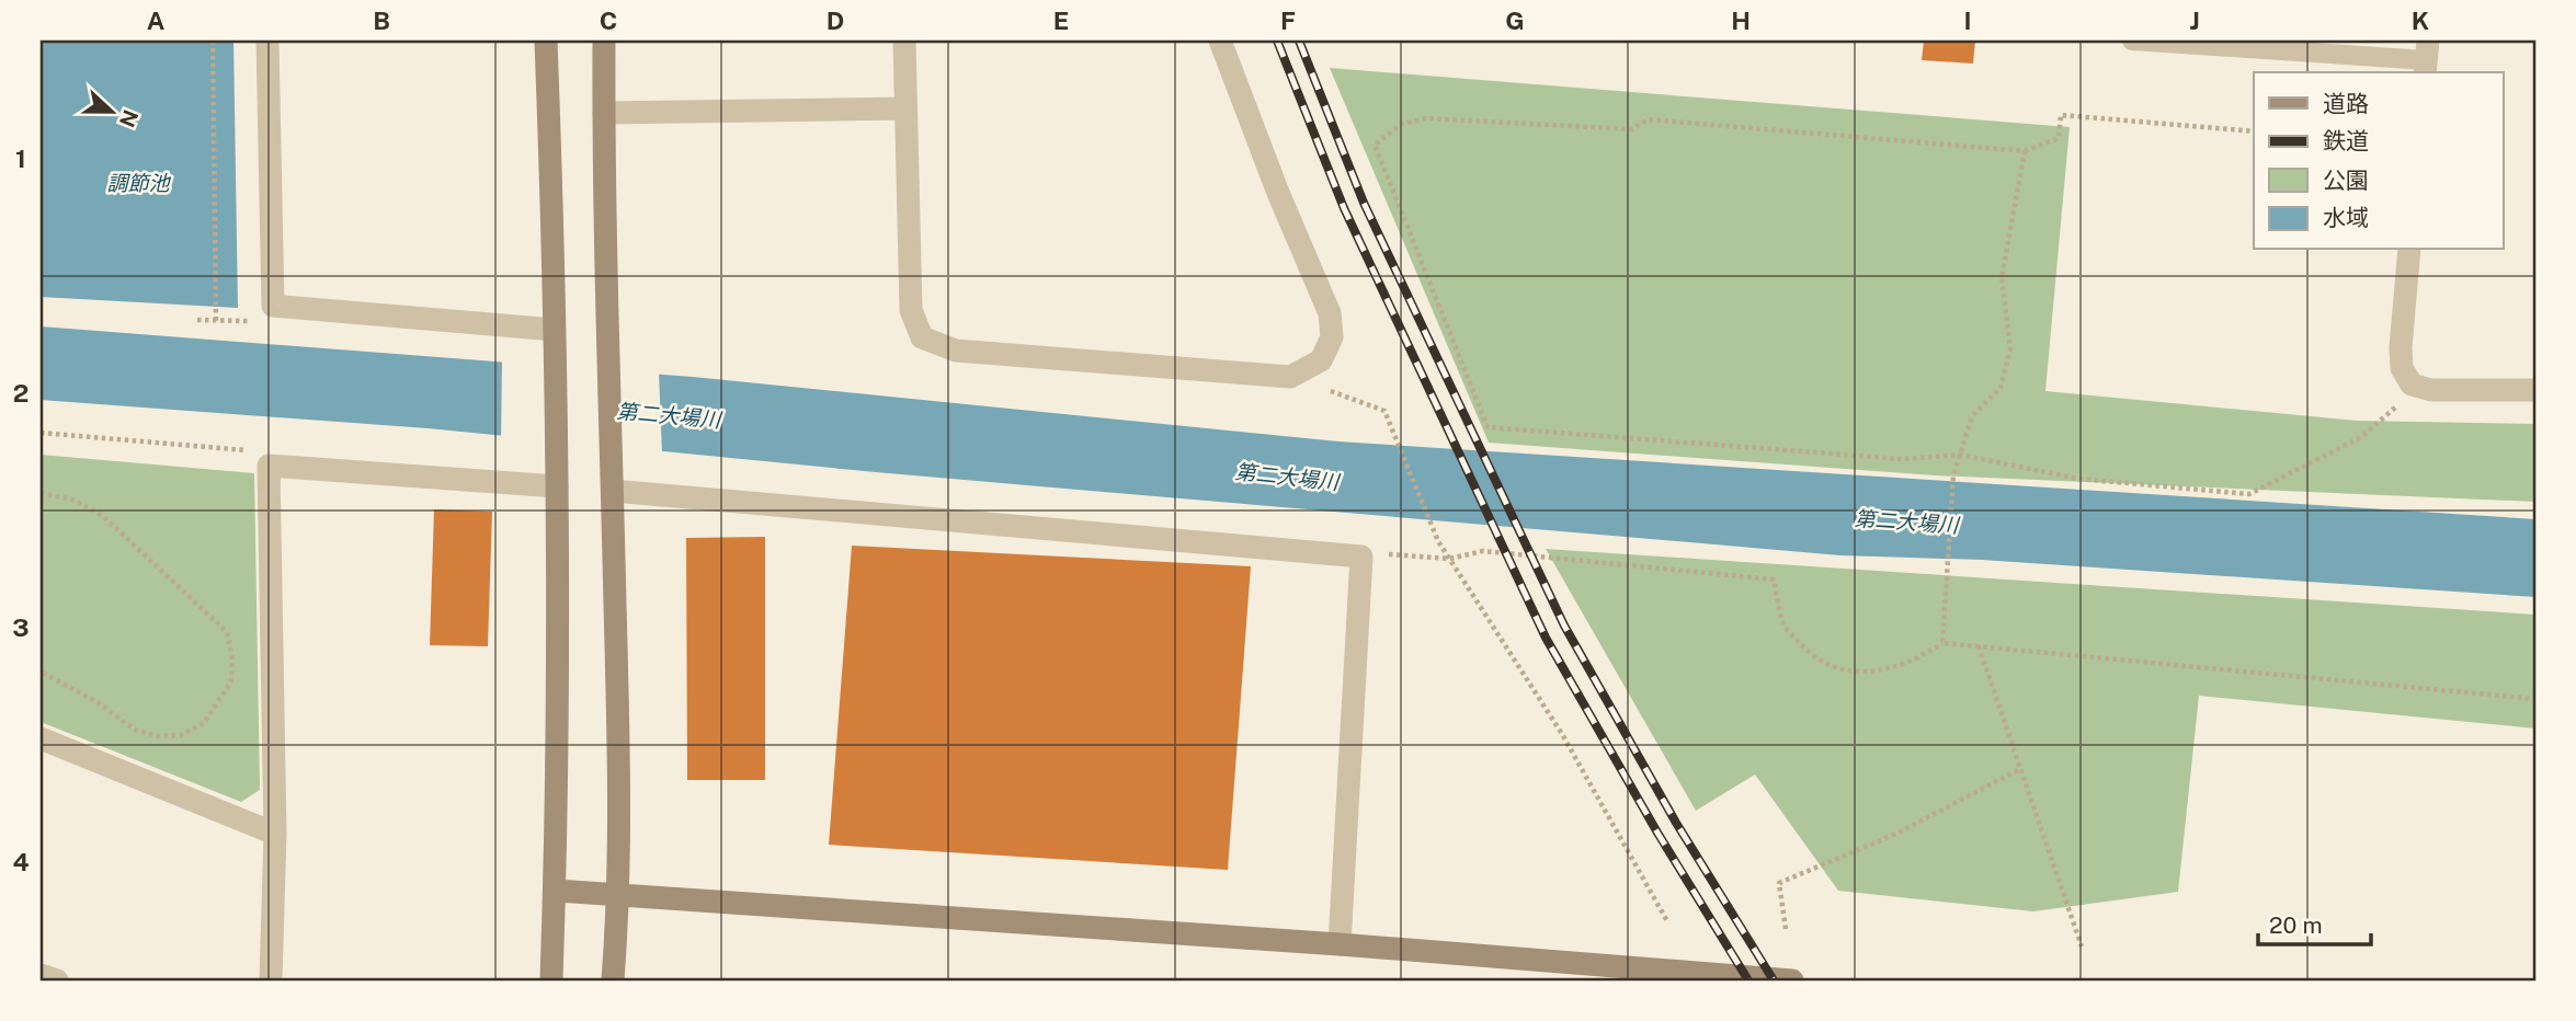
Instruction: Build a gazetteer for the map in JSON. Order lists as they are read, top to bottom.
{
  "water": ["調節池", "第二大場川"],
  "legend": [
    "道路",
    "鉄道",
    "公園",
    "水域"
  ],
  "scale_bar": "20 m",
  "north": "right",
  "grid": {
    "columns": [
      "A",
      "B",
      "C",
      "D",
      "E",
      "F",
      "G",
      "H",
      "I",
      "J",
      "K"
    ],
    "rows": [
      "1",
      "2",
      "3",
      "4"
    ]
  }
}
